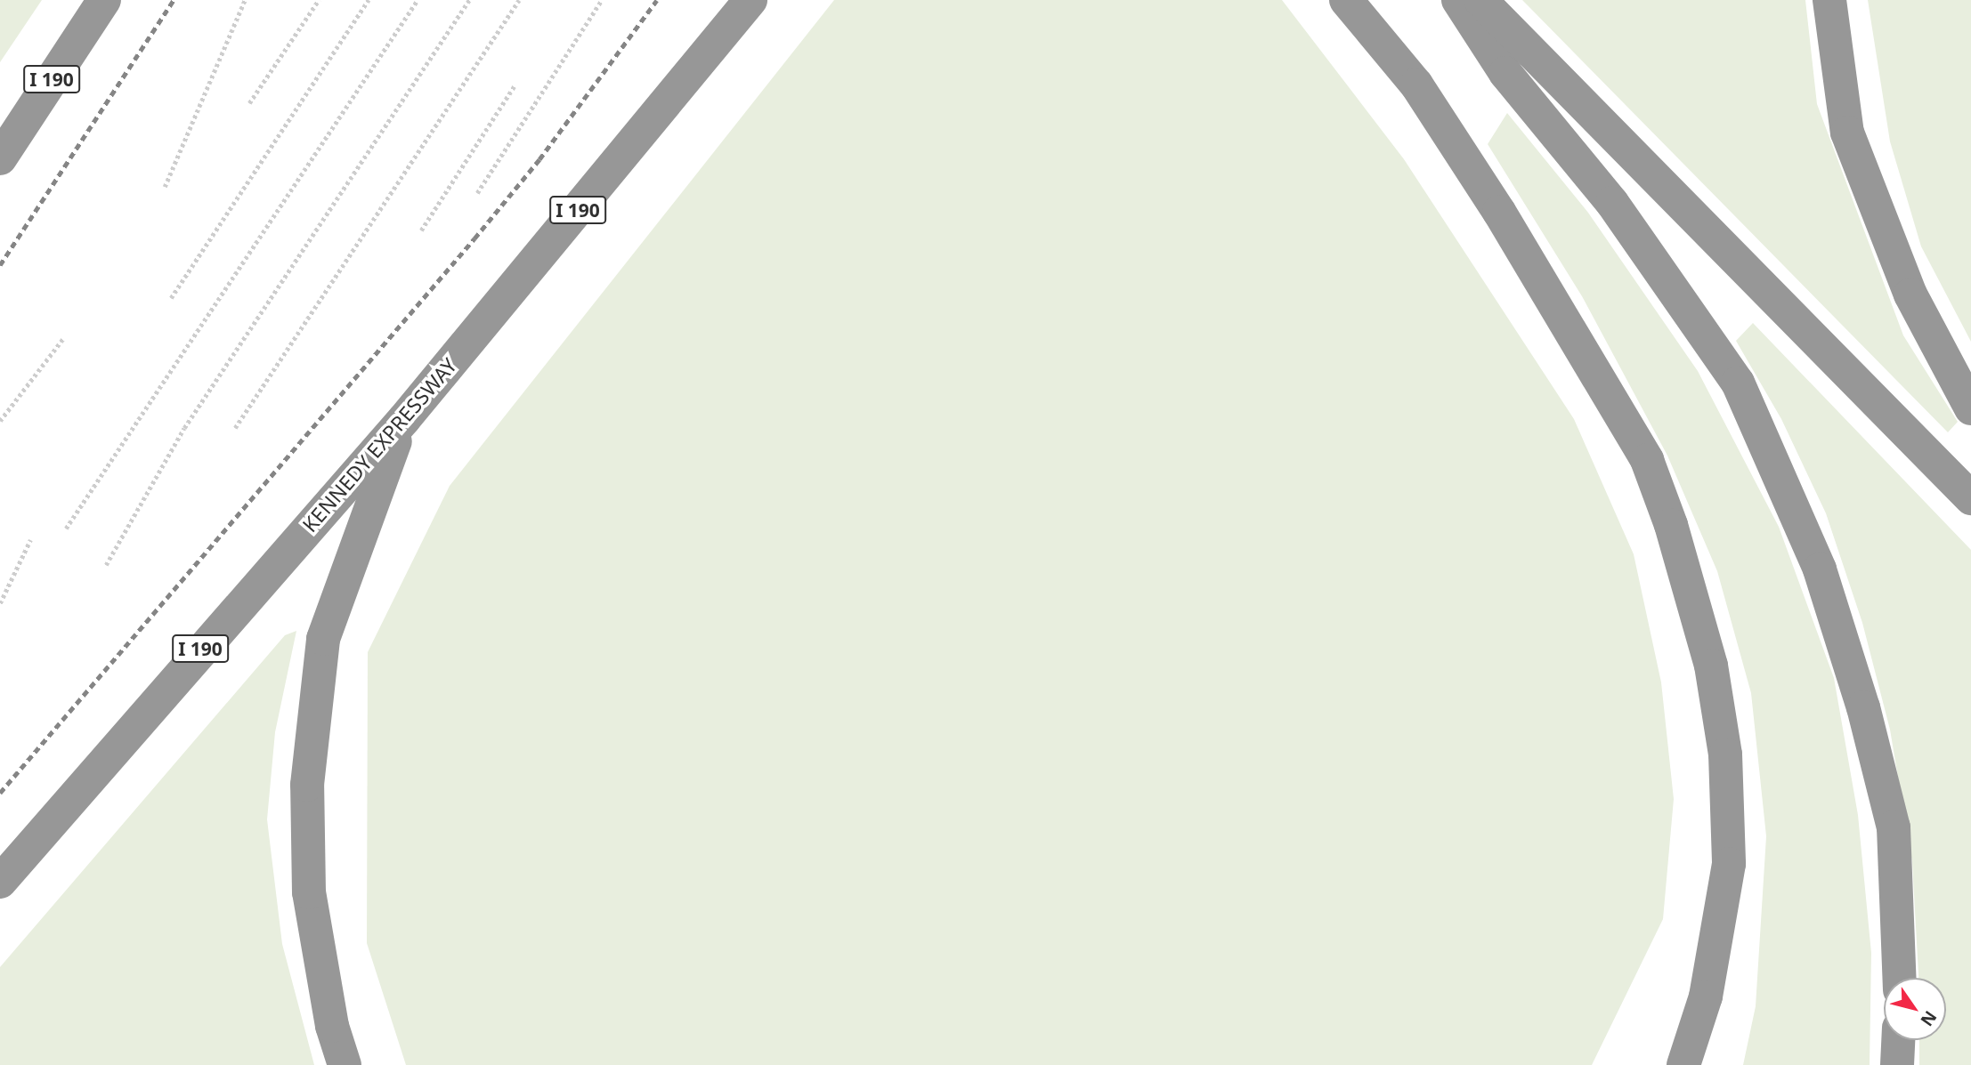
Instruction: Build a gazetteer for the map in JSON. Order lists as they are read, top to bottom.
{
  "streets": {
    "highway": ["I 190", "KENNEDY EXPRESSWAY"]
  },
  "north": "bottom right"
}
